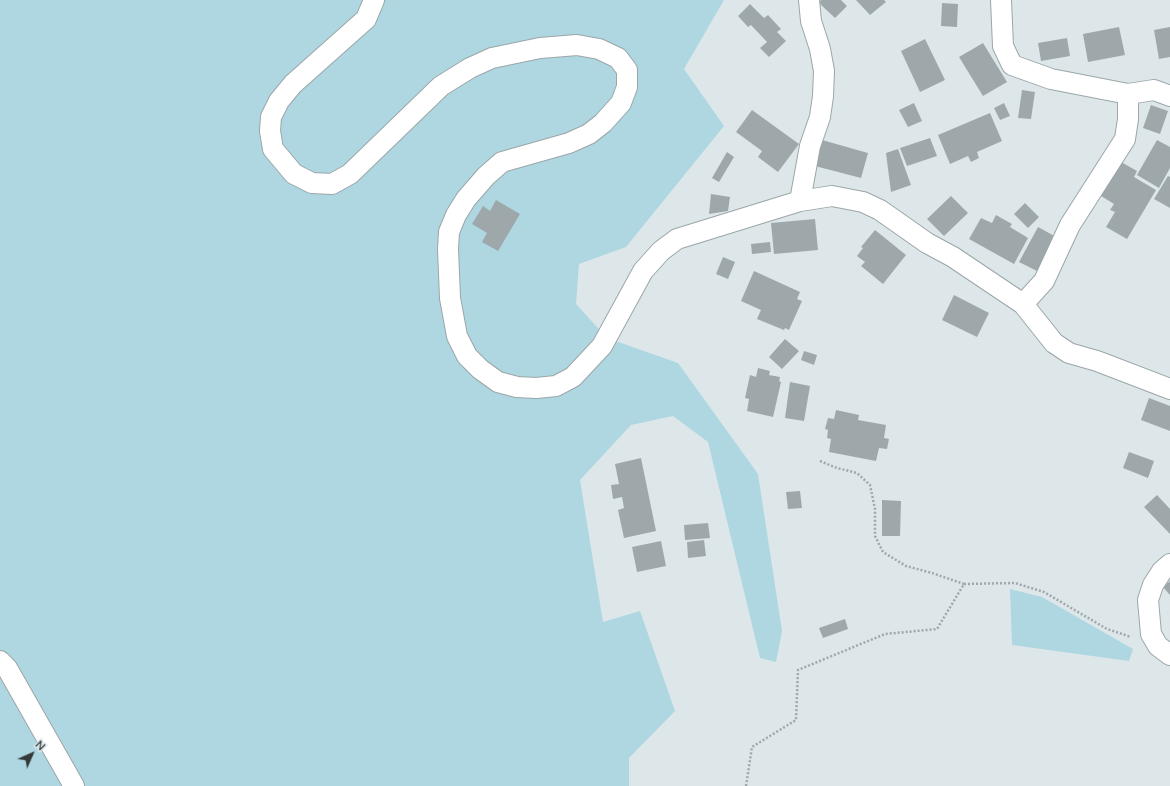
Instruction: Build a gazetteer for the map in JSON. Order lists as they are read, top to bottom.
{
  "north": "top right"
}
